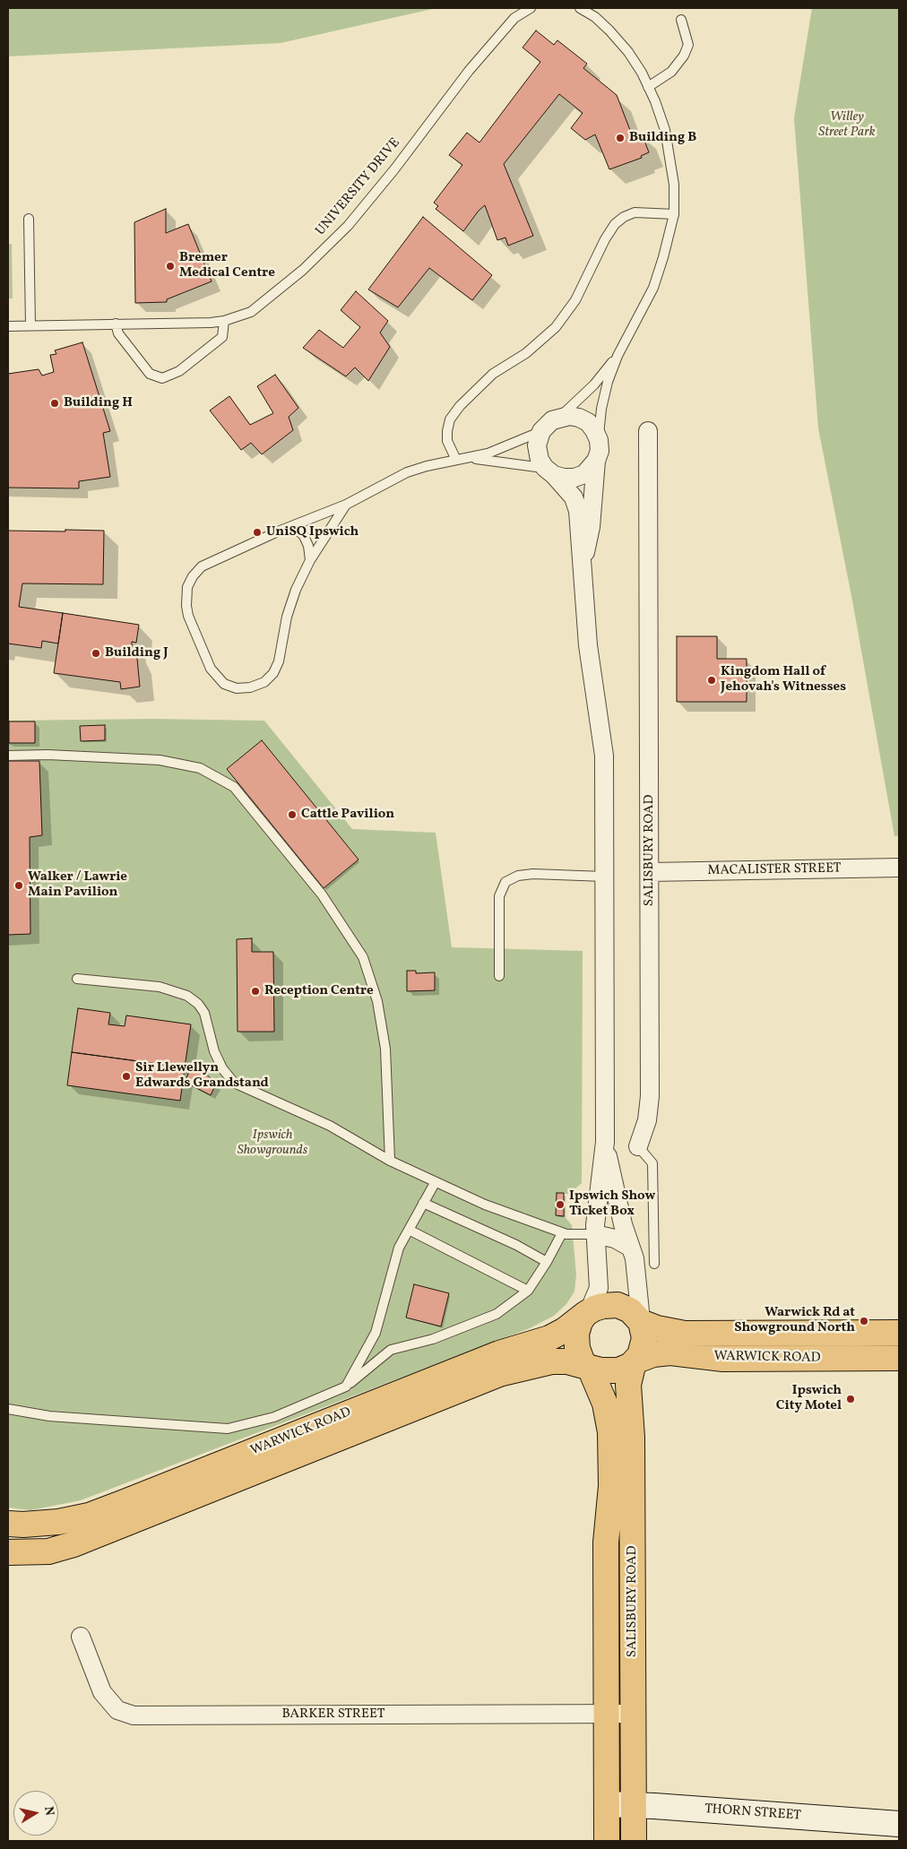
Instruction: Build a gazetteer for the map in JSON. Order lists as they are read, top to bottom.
{
  "streets": {
    "main road": ["SALISBURY ROAD", "WARWICK ROAD", "THORN STREET"],
    "street": ["MACALISTER STREET", "BARKER STREET"],
    "lane": ["UNIVERSITY DRIVE"]
  },
  "crossings": [
    ["SALISBURY ROAD", "MACALISTER STREET"],
    ["SALISBURY ROAD", "WARWICK ROAD"],
    ["SALISBURY ROAD", "BARKER STREET"],
    ["SALISBURY ROAD", "THORN STREET"]
  ],
  "parks": ["Willey Street Park", "Ipswich Showgrounds"],
  "places": [
    "Building B",
    "Bremer Medical Centre",
    "Building H",
    "UniSQ Ipswich",
    "Building J",
    "Kingdom Hall of Jehovah's Witnesses",
    "Cattle Pavilion",
    "Walker / Lawrie Main Pavilion",
    "Reception Centre",
    "Sir Llewellyn Edwards Grandstand",
    "Ipswich Show Ticket Box",
    "Warwick Rd at Showground North",
    "Ipswich City Motel"
  ],
  "north": "right"
}
